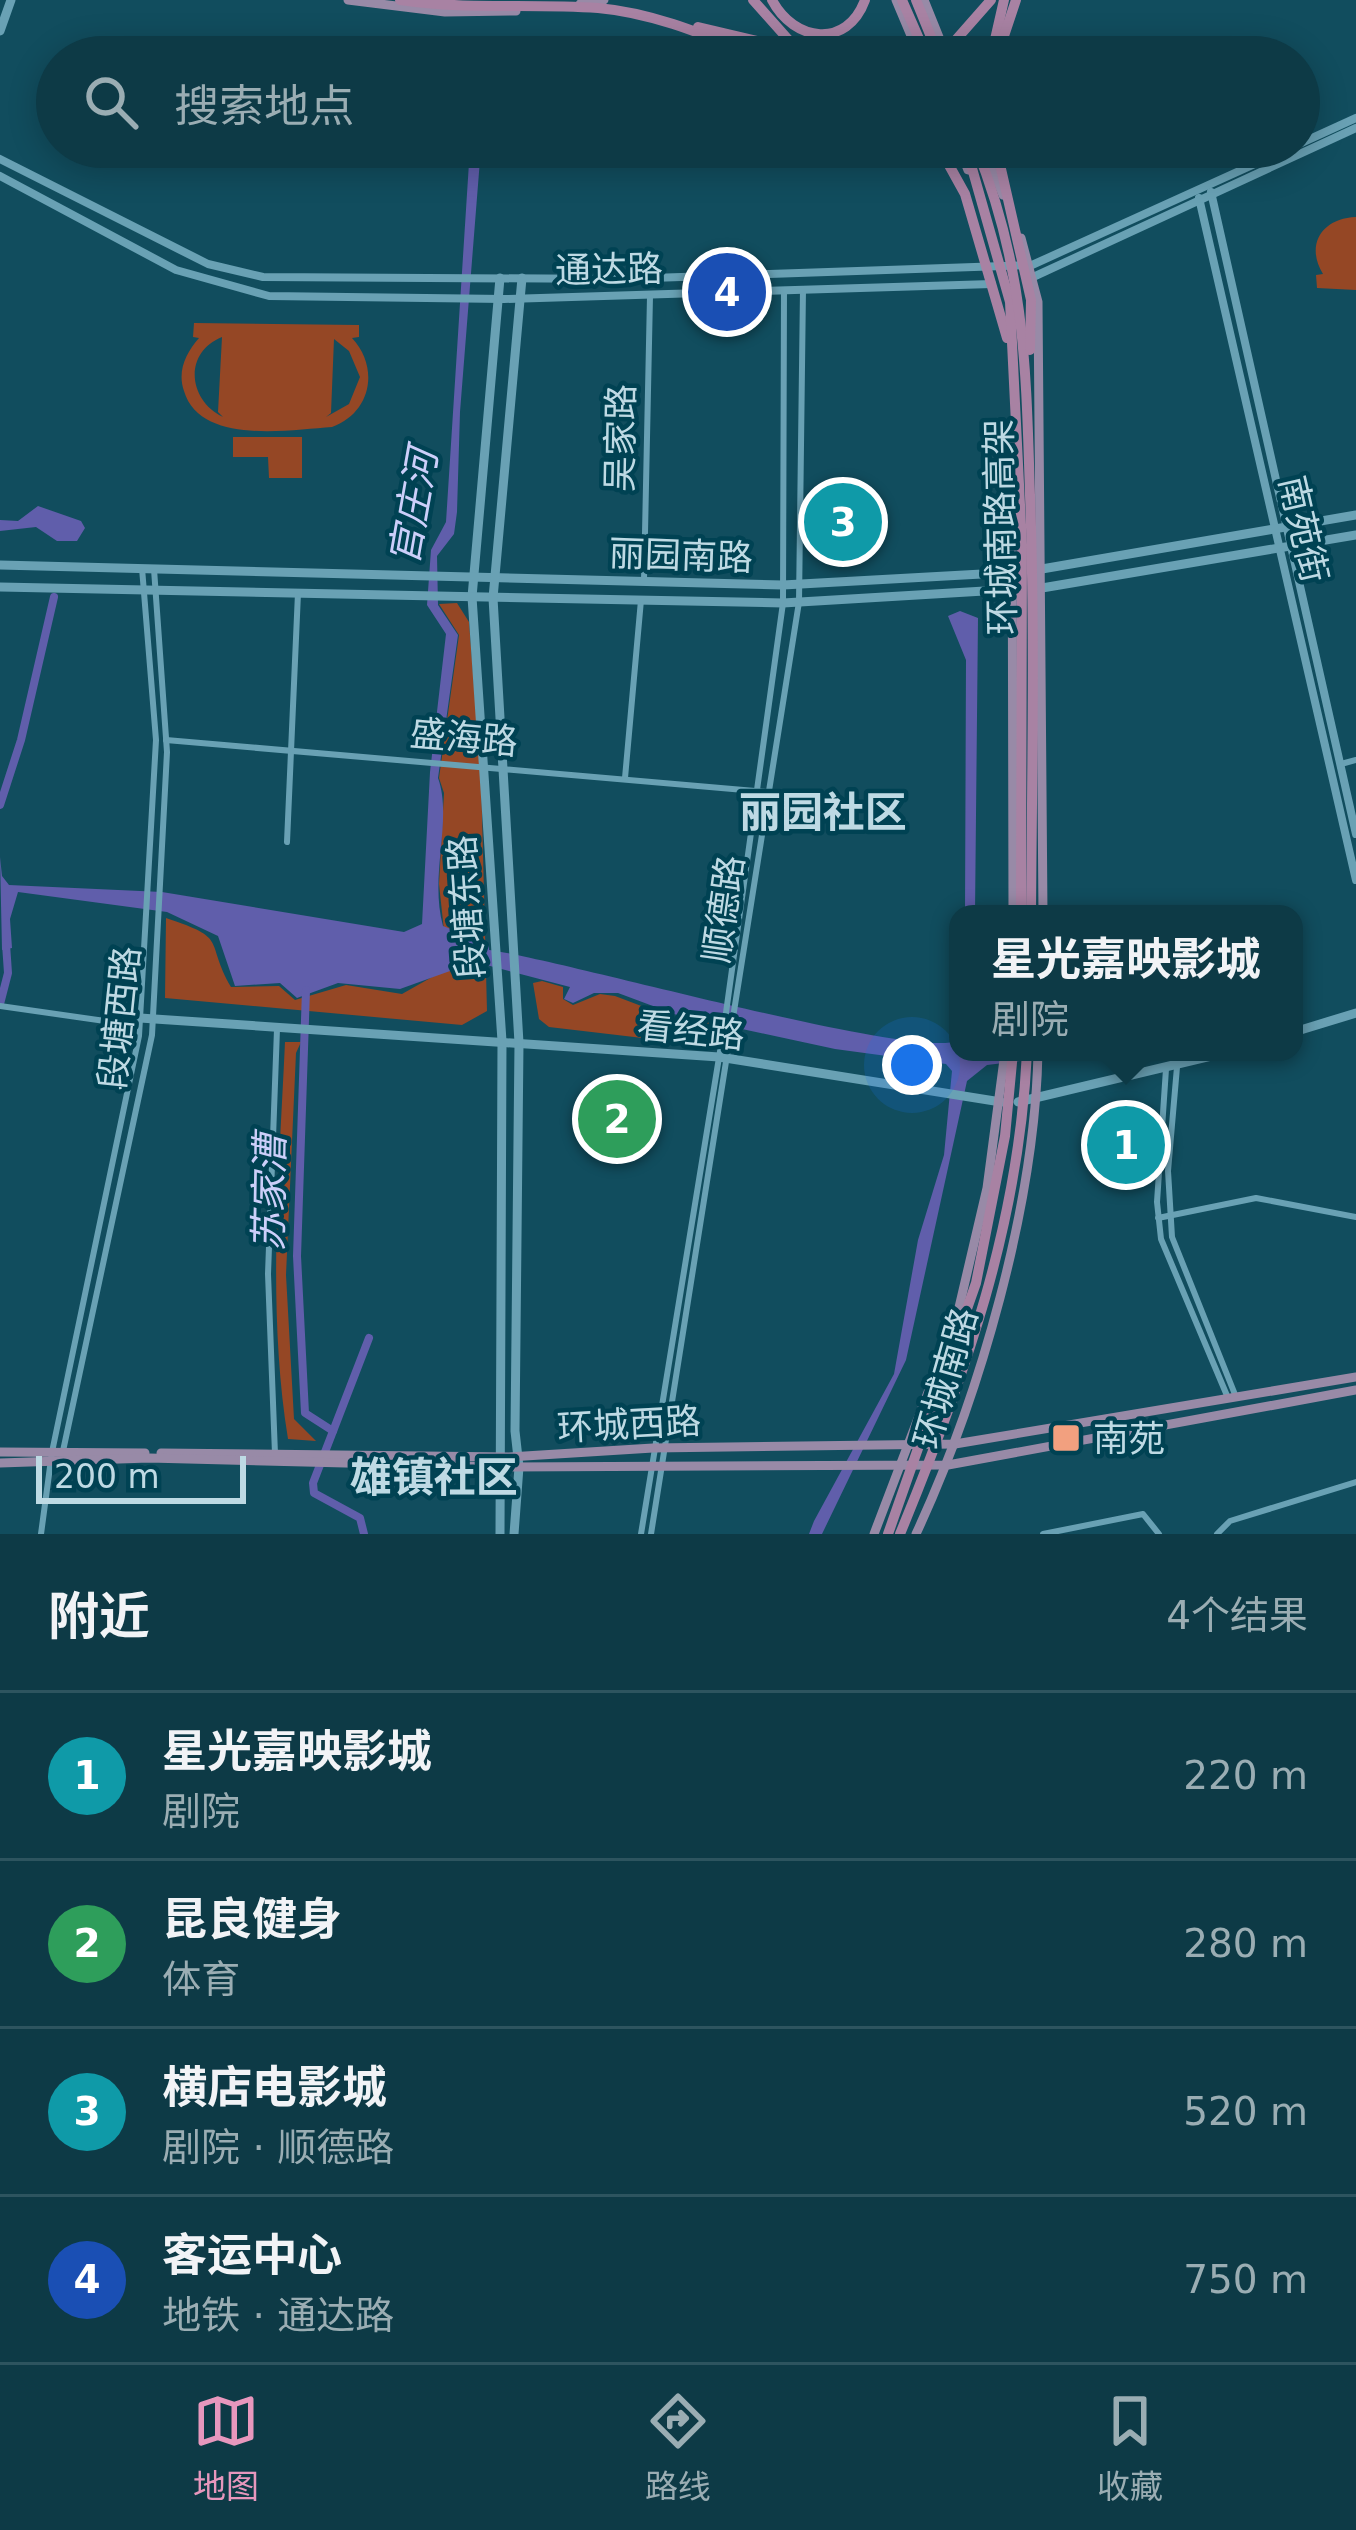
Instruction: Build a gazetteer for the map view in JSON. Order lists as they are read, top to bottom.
{
  "streets": {
    "highway": ["环城南路高架"],
    "main road": [
      "丽园南路",
      "段塘东路",
      "看经路",
      "环城南路",
      "环城西路"
    ],
    "street": [
      "通达路",
      "吴家路",
      "南苑街",
      "盛海路",
      "顺德路",
      "段塘西路"
    ]
  },
  "crossings": [
    ["通达路", "吴家路"],
    ["通达路", "南苑街"],
    ["通达路", "段塘东路"],
    ["通达路", "顺德路"],
    ["吴家路", "丽园南路"],
    ["南苑街", "丽园南路"],
    ["丽园南路", "段塘东路"],
    ["丽园南路", "顺德路"],
    ["丽园南路", "段塘西路"],
    ["盛海路", "段塘东路"],
    ["盛海路", "顺德路"],
    ["盛海路", "段塘西路"],
    ["段塘东路", "看经路"],
    ["段塘东路", "环城西路"],
    ["顺德路", "看经路"],
    ["顺德路", "环城西路"],
    ["段塘西路", "看经路"],
    ["看经路", "环城南路"],
    ["环城南路", "环城西路"]
  ],
  "districts": ["丽园社区", "雄镇社区"],
  "water": ["官庄河", "苏家漕"],
  "places": {
    "transit": ["南苑"]
  },
  "scale_bar": "200 m",
  "page": {
    "search": "搜索地点",
    "pins": [
      "4",
      "3",
      "2",
      "1"
    ],
    "popup": ["星光嘉映影城", "剧院"],
    "scale": "200 m",
    "heading": ["附近", "4个结果"],
    "list": [
      {
        "mark": "1",
        "name": "星光嘉映影城",
        "note": "剧院",
        "value": "220 m"
      },
      {
        "mark": "2",
        "name": "昆良健身",
        "note": "体育",
        "value": "280 m"
      },
      {
        "mark": "3",
        "name": "横店电影城",
        "note": "剧院 · 顺德路",
        "value": "520 m"
      },
      {
        "mark": "4",
        "name": "客运中心",
        "note": "地铁 · 通达路",
        "value": "750 m"
      }
    ],
    "nav": ["地图", "路线", "收藏"]
  }
}
